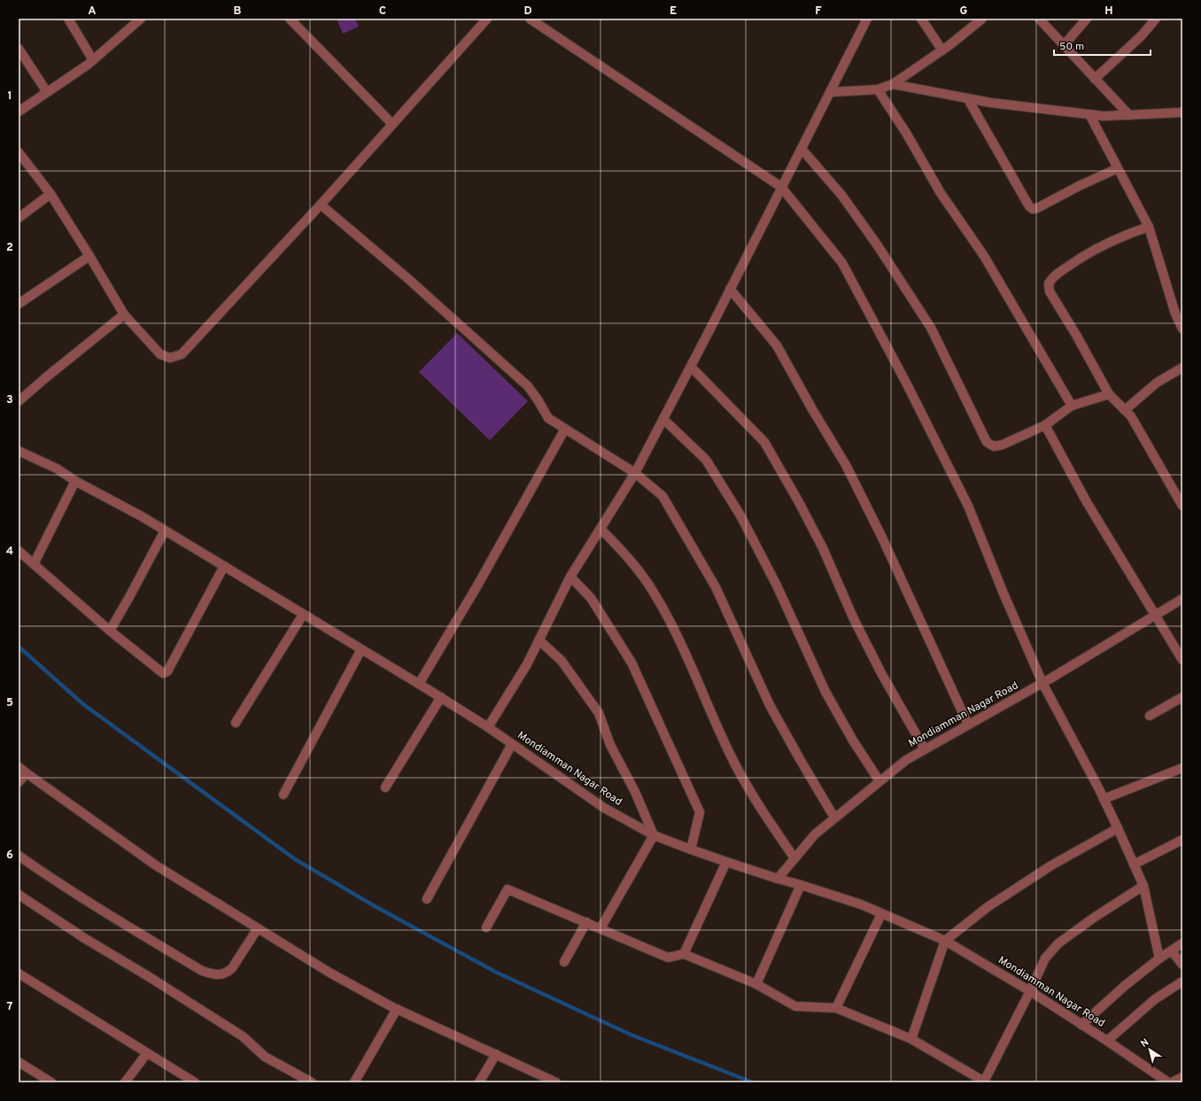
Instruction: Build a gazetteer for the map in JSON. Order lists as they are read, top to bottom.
{
  "streets": {
    "street": ["Mondiamman Nagar Road"]
  },
  "scale_bar": "50 m",
  "north": "top left",
  "grid": {
    "columns": [
      "A",
      "B",
      "C",
      "D",
      "E",
      "F",
      "G",
      "H"
    ],
    "rows": [
      "1",
      "2",
      "3",
      "4",
      "5",
      "6",
      "7"
    ]
  }
}
